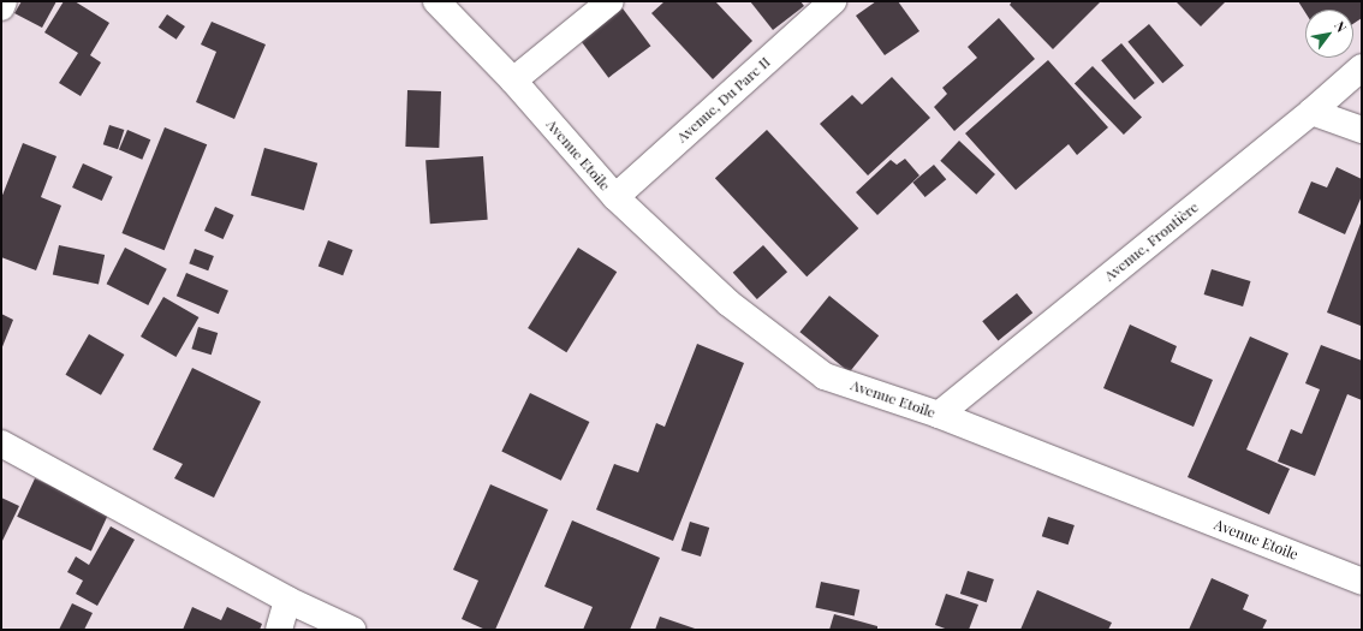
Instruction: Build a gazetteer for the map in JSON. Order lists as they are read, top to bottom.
{
  "streets": {
    "street": ["Avenue, Du Parc II", "Avenue Etoile", "Avenue, Frontière"]
  },
  "crossings": [
    ["Avenue, Du Parc II", "Avenue Etoile"],
    ["Avenue Etoile", "Avenue, Frontière"]
  ],
  "north": "top right"
}
